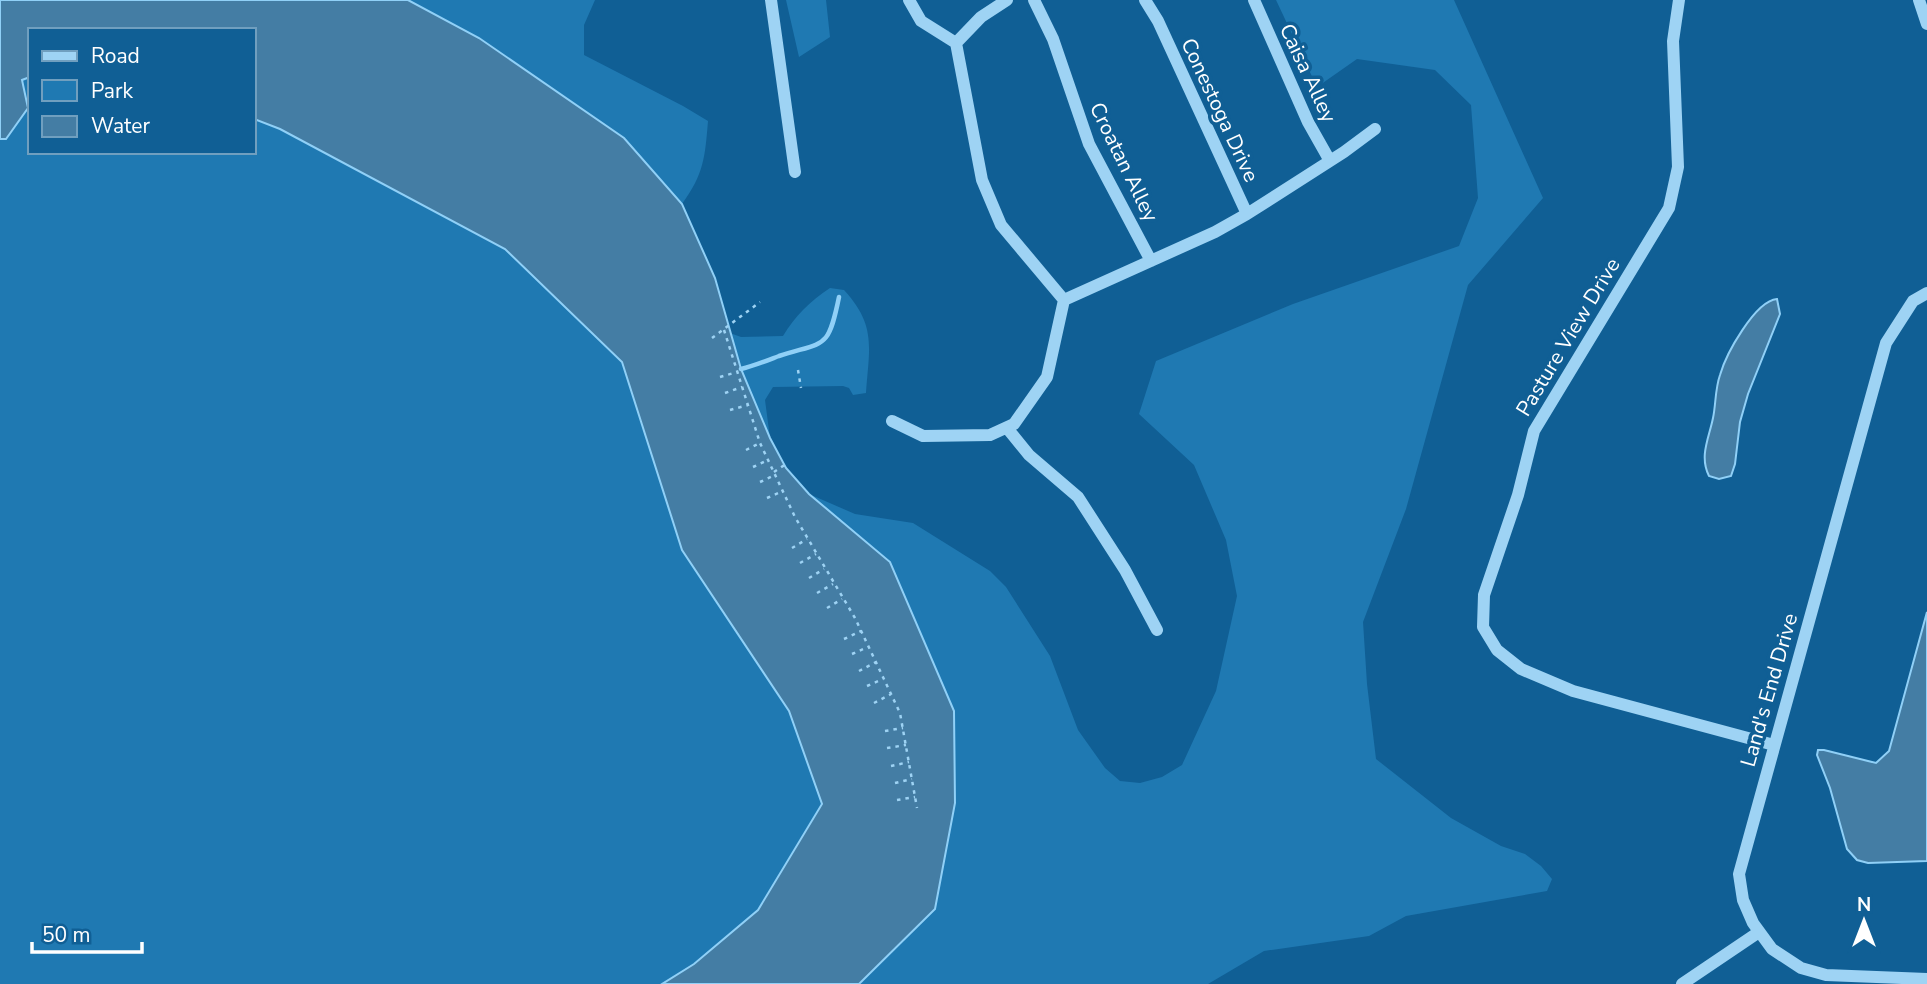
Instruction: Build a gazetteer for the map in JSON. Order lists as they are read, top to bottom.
{
  "streets": {
    "street": [
      "Caisa Alley",
      "Conestoga Drive",
      "Croatan Alley",
      "Pasture View Drive",
      "Land's End Drive"
    ]
  },
  "crossings": [
    ["Caisa Alley", "Conestoga Drive"],
    ["Conestoga Drive", "Croatan Alley"],
    ["Pasture View Drive", "Land's End Drive"]
  ],
  "legend": ["Road", "Park", "Water"],
  "scale_bar": "50 m",
  "north": "top"
}
